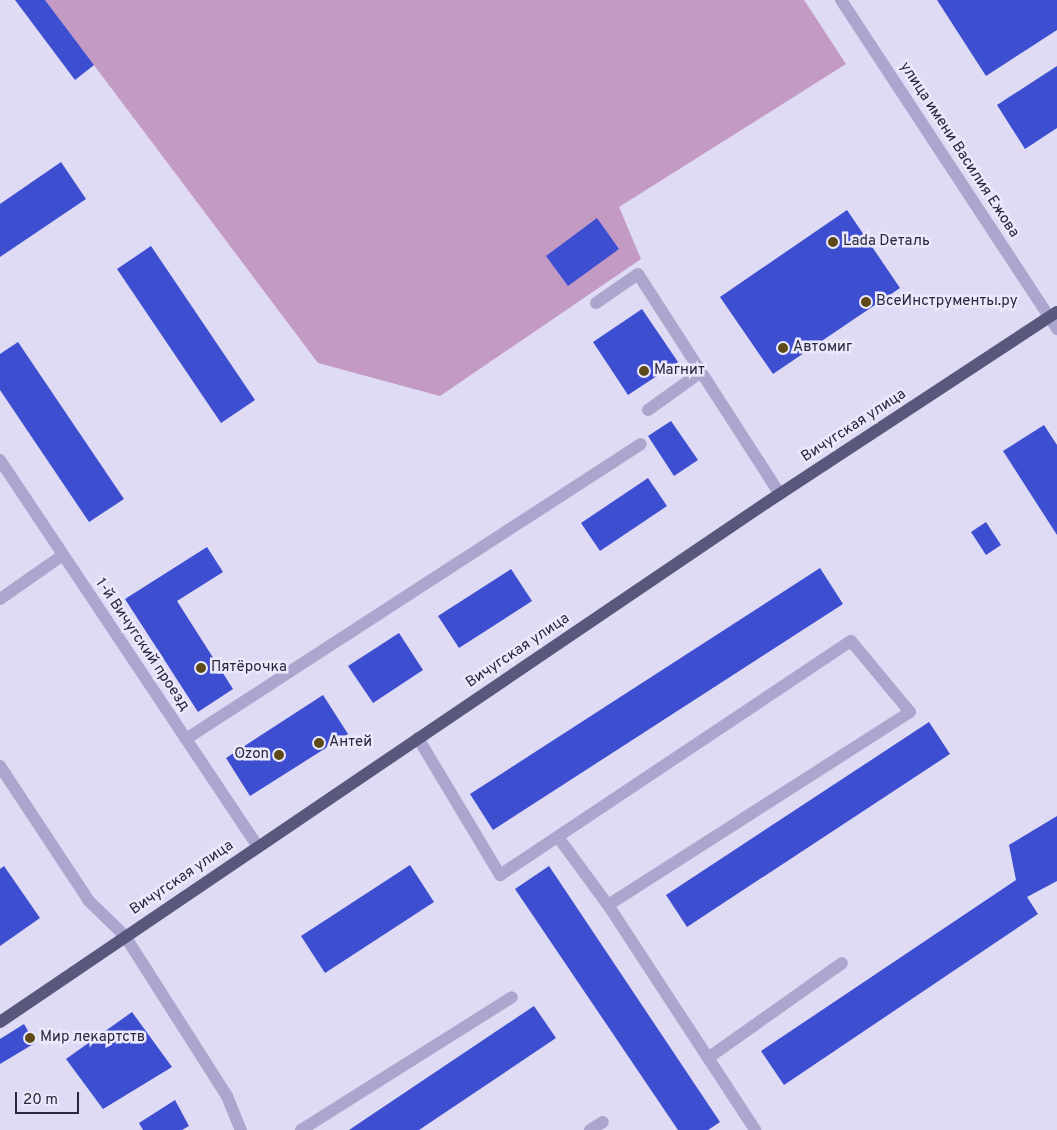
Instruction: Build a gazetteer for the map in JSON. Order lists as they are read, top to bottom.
{
  "streets": {
    "main road": ["Вичугская улица"],
    "street": ["улица имени Василия Ежова", "1-й Вичугский проезд"]
  },
  "crossings": [
    ["улица имени Василия Ежова", "Вичугская улица"],
    ["Вичугская улица", "1-й Вичугский проезд"]
  ],
  "places": [
    "Lada Dеталь",
    "ВсеИнструменты.ру",
    "Автомиг",
    "Магнит",
    "Пятёрочка",
    "Антей",
    "Ozon",
    "Мир лекартств"
  ],
  "scale_bar": "20 m"
}
